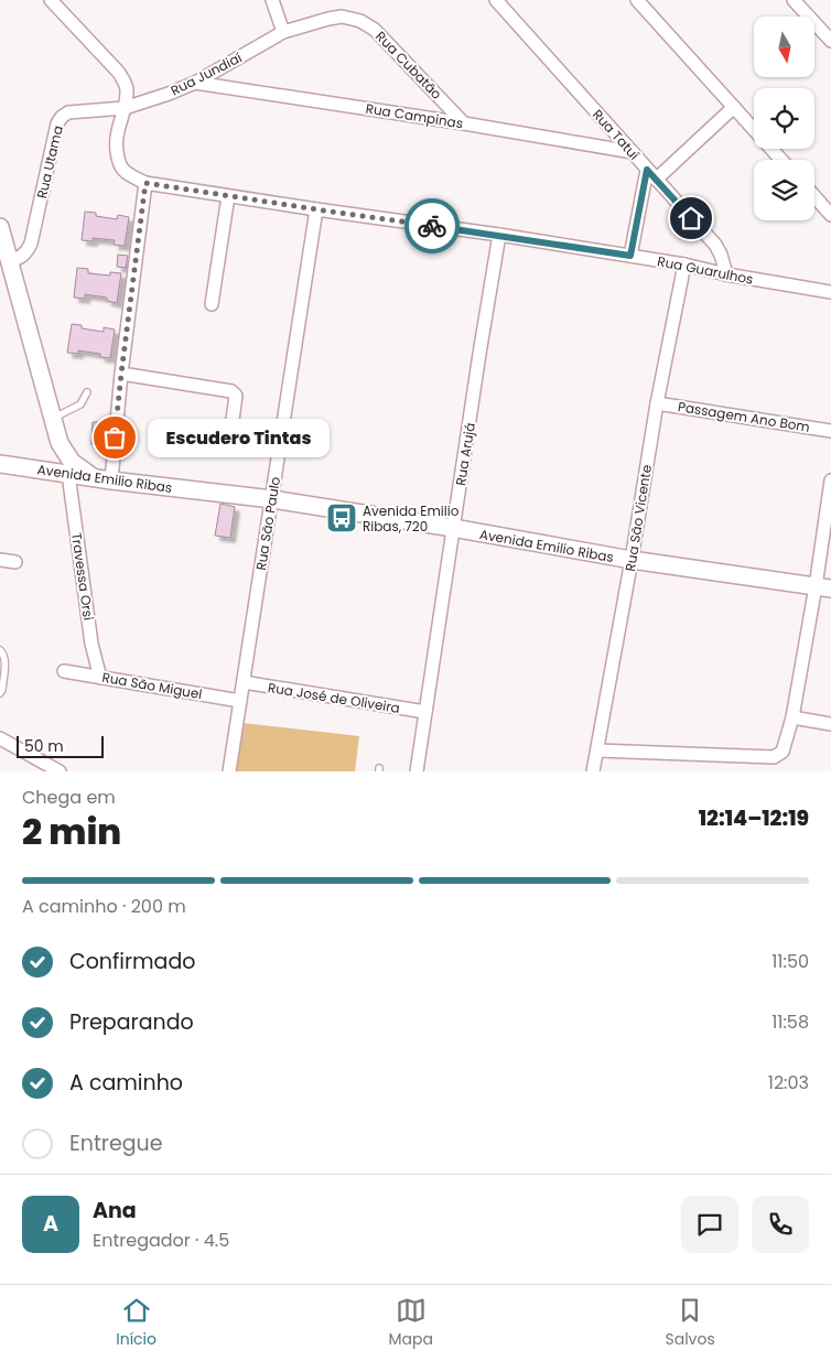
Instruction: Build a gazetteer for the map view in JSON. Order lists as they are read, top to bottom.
{
  "streets": {
    "main road": ["Avenida Emilio Ribas"],
    "street": [
      "Rua Cubatão",
      "Rua Jundiaí",
      "Rua Campinas",
      "Rua Tatuí",
      "Rua Utama",
      "Rua Guarulhos",
      "Passagem Ano Bom",
      "Rua Arujá",
      "Rua São Vicente",
      "Rua São Paulo",
      "Travessa Orsi",
      "Rua São Miguel",
      "Rua José de Oliveira"
    ]
  },
  "crossings": [
    ["Rua Cubatão", "Rua Jundiaí"],
    ["Rua Cubatão", "Rua Campinas"],
    ["Rua Jundiaí", "Rua Campinas"],
    ["Rua Jundiaí", "Rua Utama"],
    ["Rua Jundiaí", "Rua Guarulhos"],
    ["Rua Campinas", "Rua Tatuí"],
    ["Rua Tatuí", "Rua Guarulhos"],
    ["Rua Utama", "Rua Guarulhos"],
    ["Rua Guarulhos", "Rua Arujá"],
    ["Rua Guarulhos", "Rua São Vicente"],
    ["Rua Guarulhos", "Rua São Paulo"],
    ["Passagem Ano Bom", "Rua São Vicente"],
    ["Rua Arujá", "Avenida Emilio Ribas"],
    ["Rua Arujá", "Rua José de Oliveira"],
    ["Avenida Emilio Ribas", "Rua São Vicente"],
    ["Avenida Emilio Ribas", "Rua São Paulo"],
    ["Avenida Emilio Ribas", "Travessa Orsi"],
    ["Rua São Paulo", "Rua São Miguel"],
    ["Rua São Paulo", "Rua José de Oliveira"],
    ["Travessa Orsi", "Rua São Miguel"]
  ],
  "places": {
    "other": ["Escudero Tintas"],
    "bus stop": ["Avenida Emilio Ribas, 720"]
  },
  "scale_bar": "50 m",
  "north": "bottom",
  "page": {
    "bubble": "Escudero Tintas",
    "scale": "50 m",
    "heading": ["2 min", "Chega em", "12:14–12:19"],
    "panel": ["Ana", "Entregador · 4.5"],
    "bar": "A caminho · 200 m",
    "list": [
      ["Confirmado", "11:50"],
      ["Preparando", "11:58"],
      ["A caminho", "12:03"],
      "Entregue"
    ],
    "round": "A",
    "tabs": ["Início", "Mapa", "Salvos"]
  }
}
